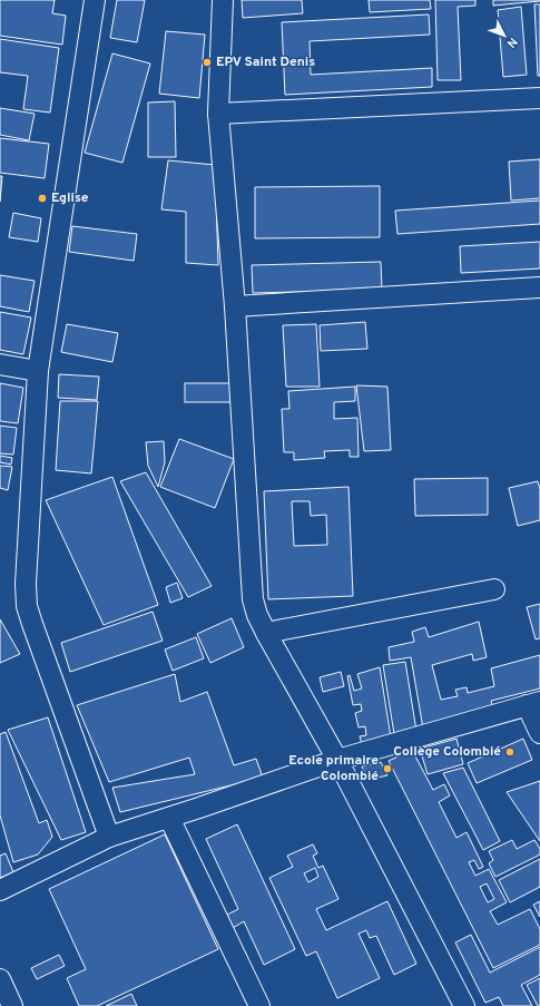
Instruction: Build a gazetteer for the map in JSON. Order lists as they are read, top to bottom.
{
  "places": [
    "EPV Saint Denis",
    "Eglise",
    "Collège Colombié",
    "Ecole primaire Colombié"
  ],
  "north": "bottom right"
}
